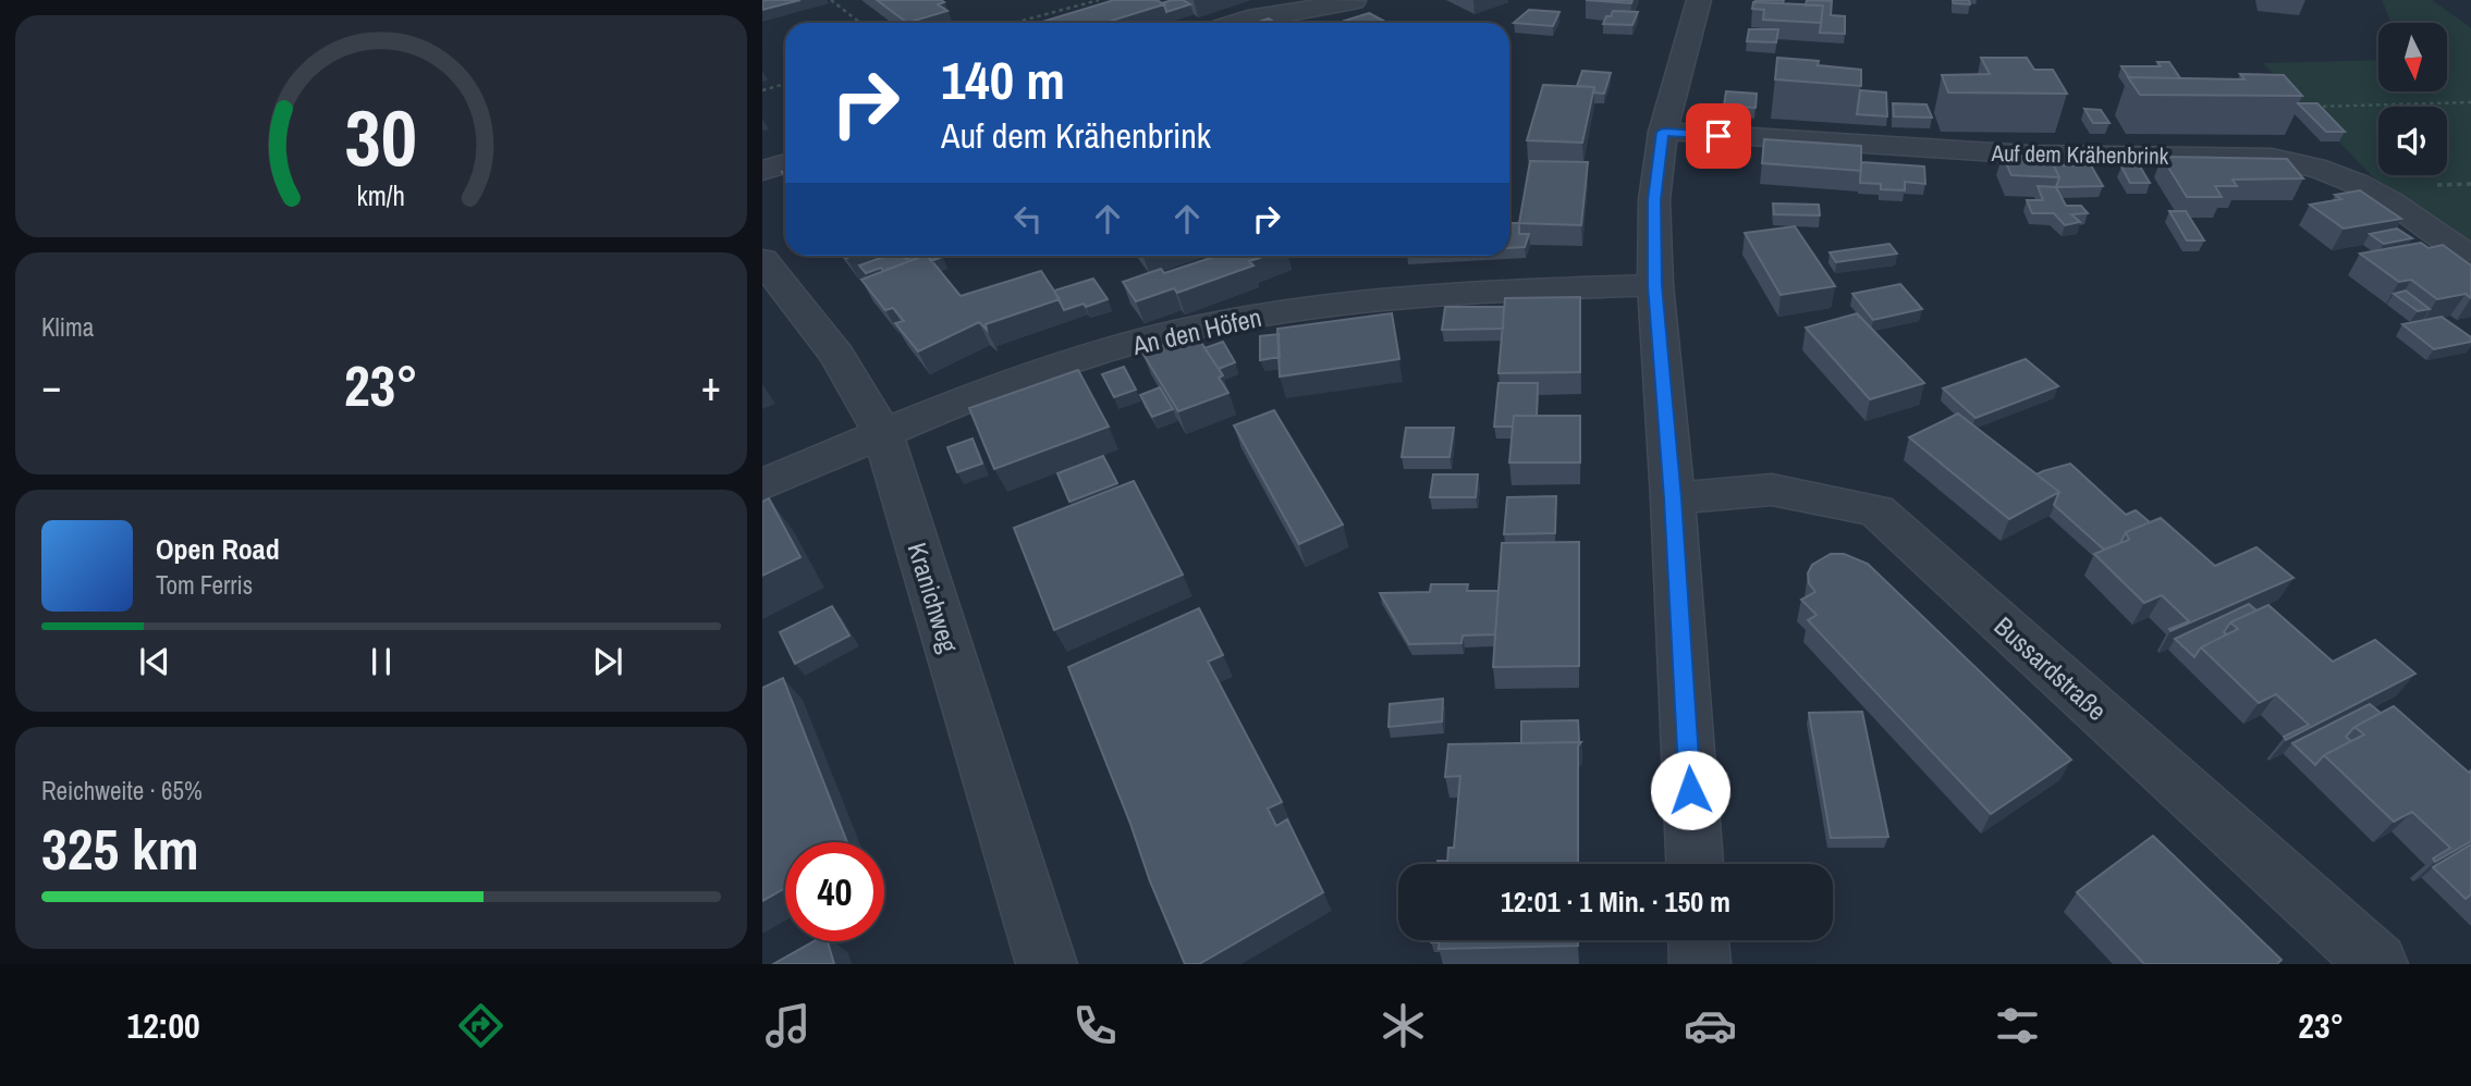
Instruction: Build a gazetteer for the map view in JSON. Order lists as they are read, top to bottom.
{
  "streets": {
    "street": [
      "Auf dem Krähenbrink",
      "An den Höfen",
      "Kranichweg",
      "Bussardstraße"
    ]
  },
  "crossings": [
    ["An den Höfen", "Kranichweg"]
  ],
  "north": "bottom",
  "page": {
    "turn": ["140 m", "Auf dem Krähenbrink"],
    "tile": [
      "Klima",
      ["Reichweite · 65%", "325 km"]
    ],
    "heat": ["−", "23°", "+"],
    "song": ["Open Road", "Tom Ferris"],
    "limit": "40",
    "trip": "12:01 · 1 Min. · 150 m",
    "tabs": ["12:00", "23°"],
    "gauge": ["30", "km/h"]
  }
}
